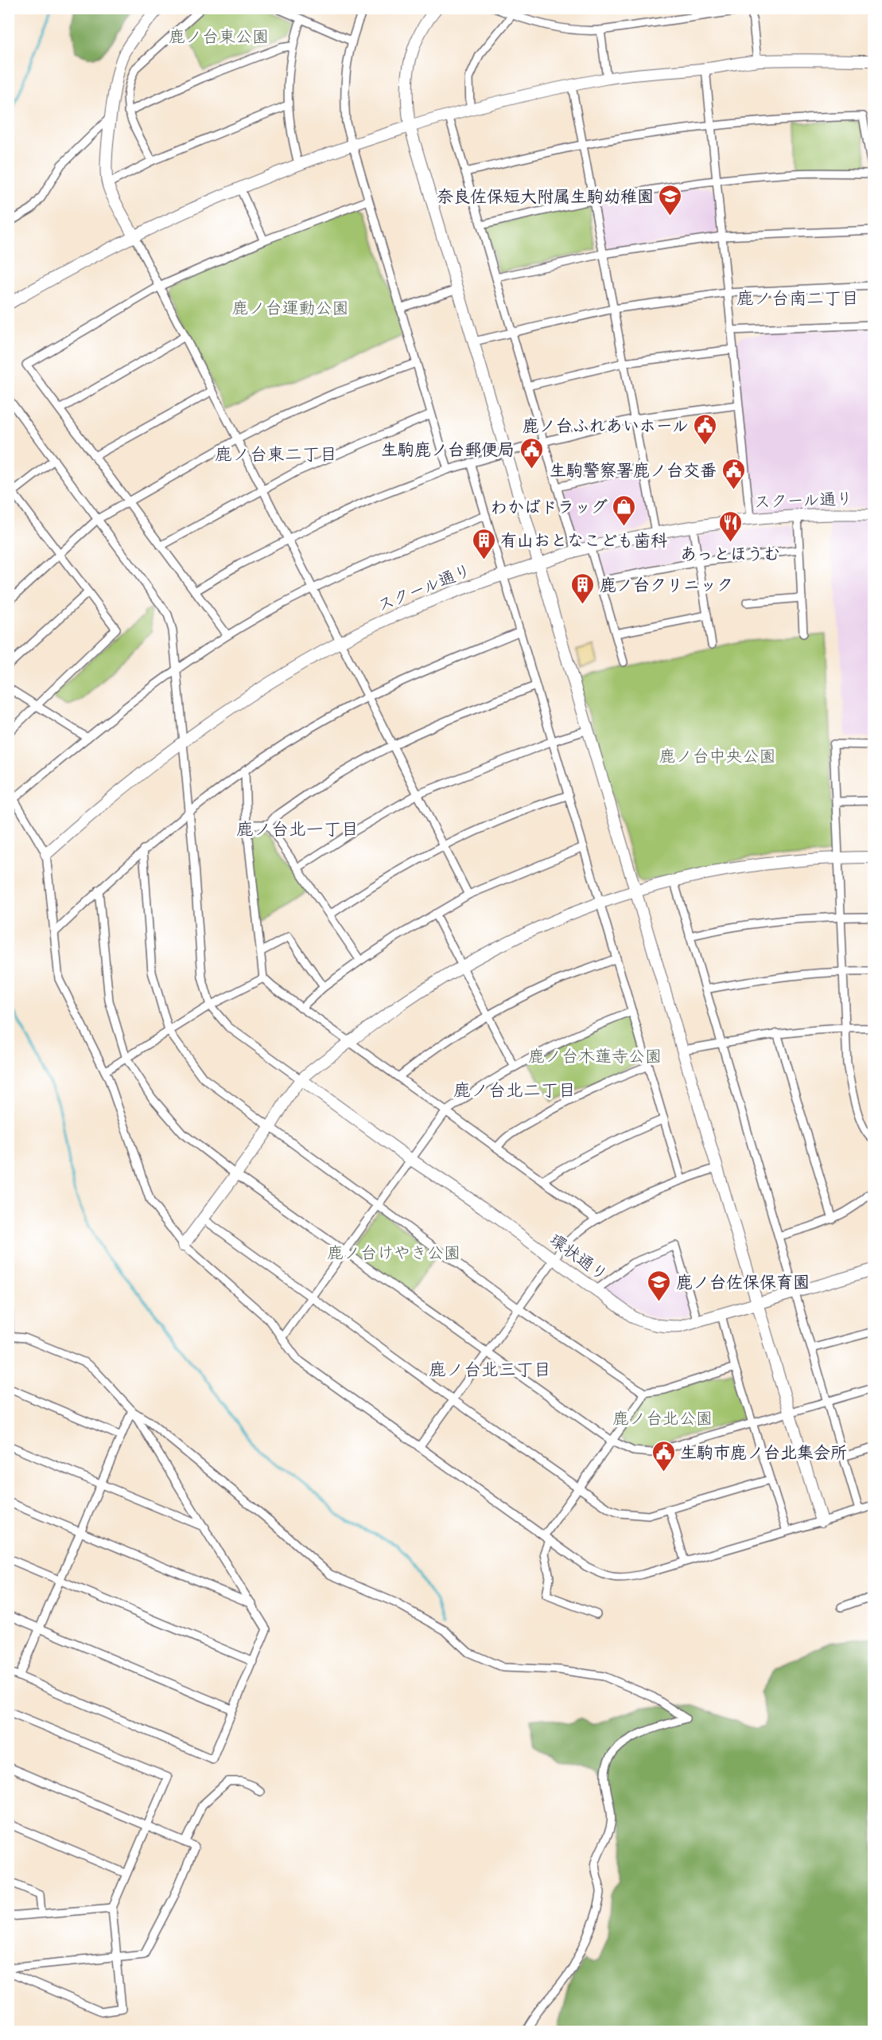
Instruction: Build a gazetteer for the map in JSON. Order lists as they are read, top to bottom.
{
  "streets": {
    "street": ["スクール通り", "環状通り"]
  },
  "districts": [
    "鹿ノ台南二丁目",
    "鹿ノ台東二丁目",
    "鹿ノ台北一丁目",
    "鹿ノ台北二丁目",
    "鹿ノ台北三丁目"
  ],
  "parks": [
    "鹿ノ台東公園",
    "鹿ノ台運動公園",
    "鹿ノ台中央公園",
    "鹿ノ台木蓮寺公園",
    "鹿ノ台けやき公園",
    "鹿ノ台北公園"
  ],
  "places": {
    "school or university": ["奈良佐保短大附属生駒幼稚園", "鹿ノ台佐保保育園"],
    "public building": [
      "鹿ノ台ふれあいホール",
      "生駒鹿ノ台郵便局",
      "生駒警察署鹿ノ台交番",
      "生駒市鹿ノ台北集会所"
    ],
    "shop": ["わかばドラッグ"],
    "restaurant": ["あっとほうむ"],
    "building": ["有山おとなこども歯科", "鹿ノ台クリニック"]
  }
}
